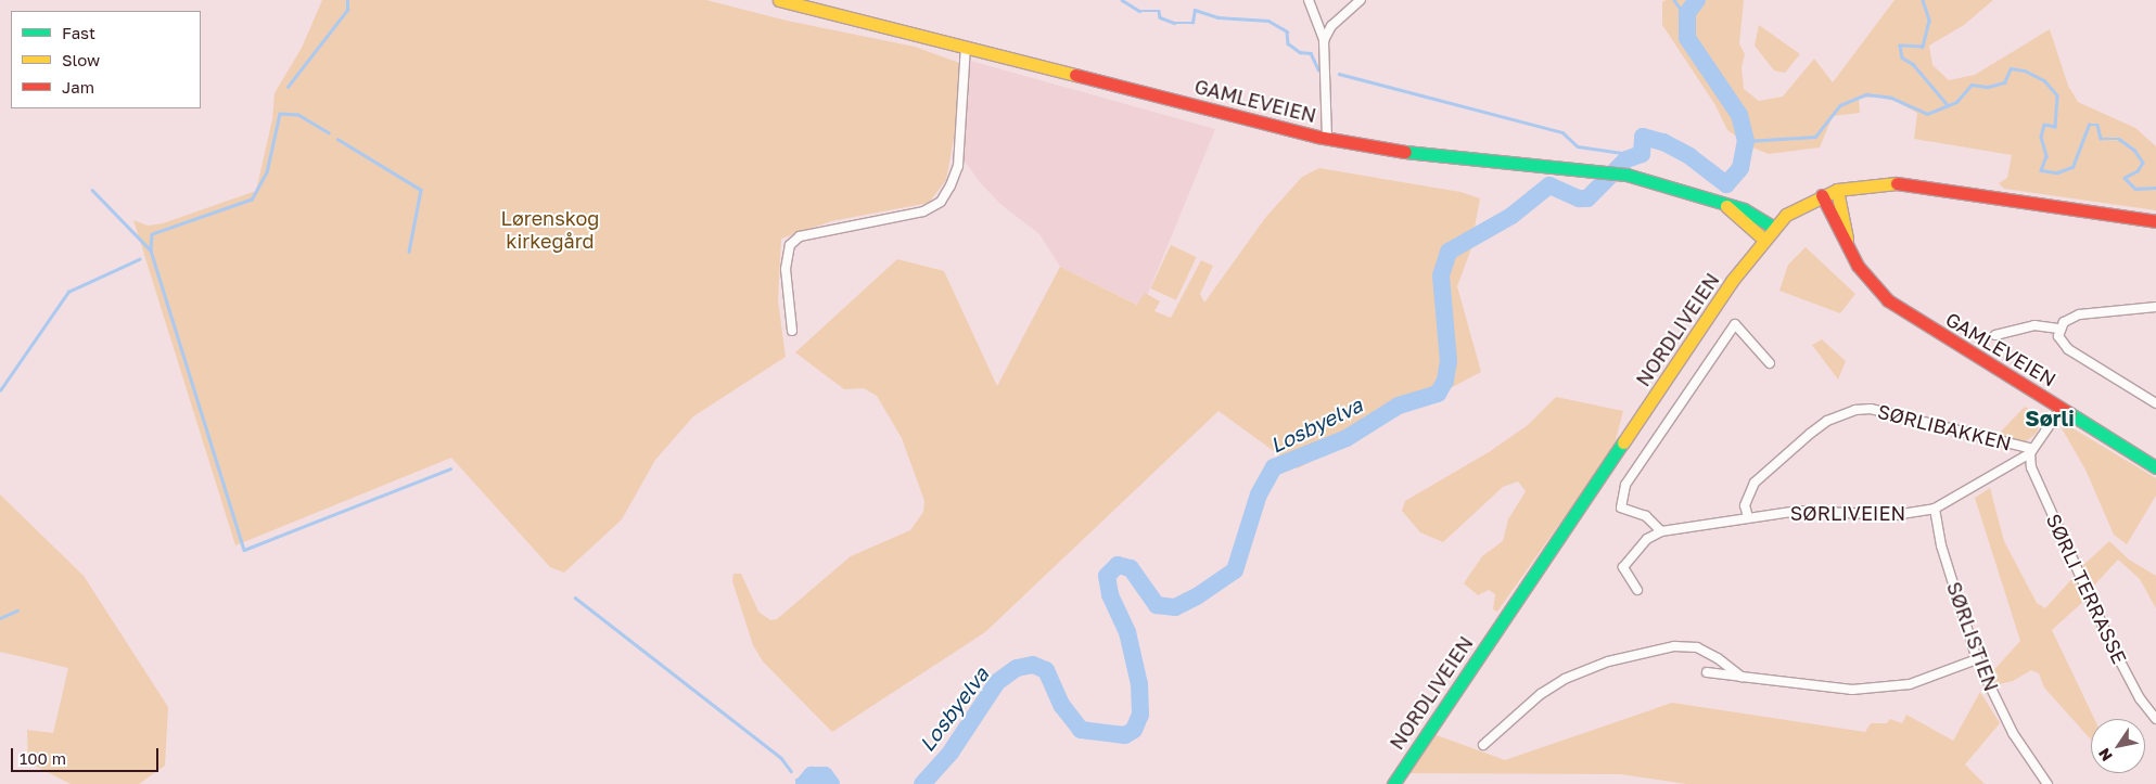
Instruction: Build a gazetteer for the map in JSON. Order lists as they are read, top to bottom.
{
  "streets": {
    "main road": ["GAMLEVEIEN", "NORDLIVEIEN"],
    "street": [
      "SØRLIBAKKEN",
      "SØRLIVEIEN",
      "SØRLI TERRASSE",
      "SØRLISTIEN"
    ]
  },
  "crossings": [
    ["GAMLEVEIEN", "NORDLIVEIEN"],
    ["GAMLEVEIEN", "SØRLIVEIEN"],
    ["SØRLIBAKKEN", "SØRLIVEIEN"],
    ["SØRLIBAKKEN", "SØRLI TERRASSE"],
    ["SØRLIVEIEN", "SØRLI TERRASSE"],
    ["SØRLIVEIEN", "SØRLISTIEN"]
  ],
  "districts": ["Sørli"],
  "water": ["Losbyelva"],
  "parks": ["Lørenskog kirkegård"],
  "legend": ["Fast", "Slow", "Jam"],
  "scale_bar": "100 m",
  "north": "bottom left"
}
